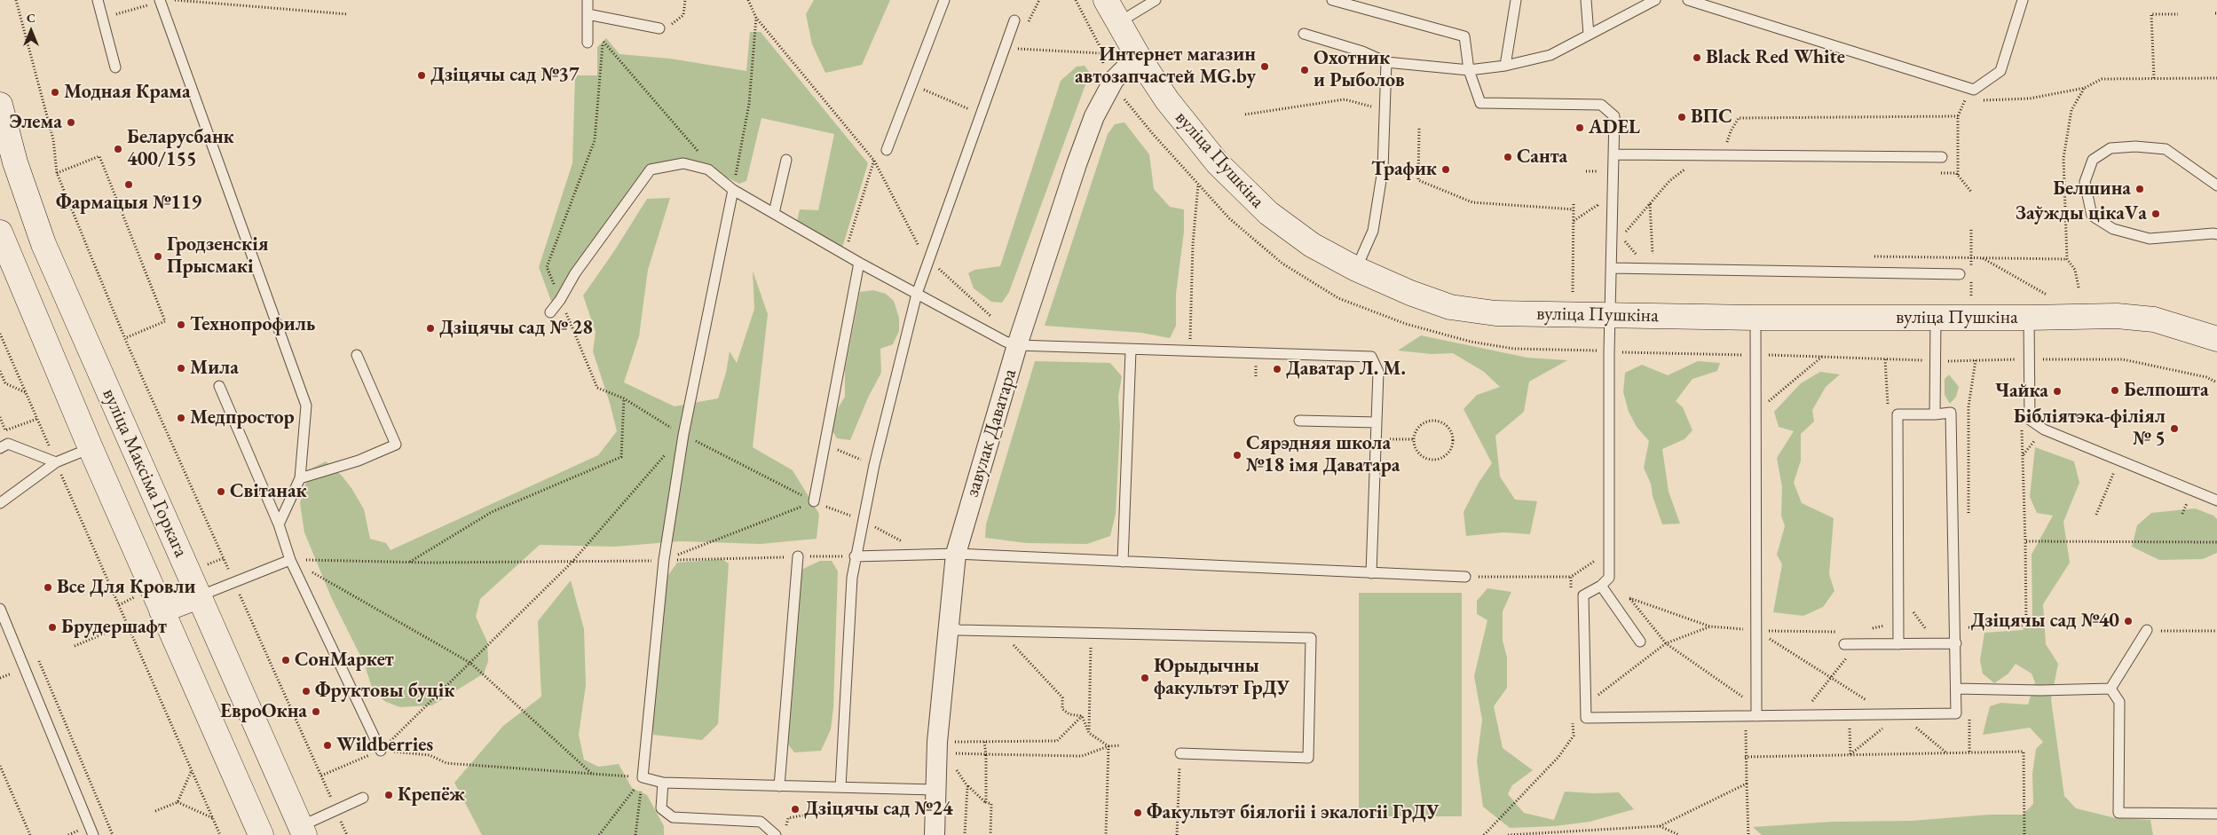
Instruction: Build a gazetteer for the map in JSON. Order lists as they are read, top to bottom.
{
  "streets": {
    "main road": ["вуліца Пушкіна", "вуліца Максіма Горкага"],
    "street": ["завулак Даватара"]
  },
  "crossings": [
    ["вуліца Пушкіна", "завулак Даватара"]
  ],
  "places": [
    "Black Red White",
    "Интернет магазин автозапчастей MG.by",
    "Охотник и Рыболов",
    "Дзіцячы сад №37",
    "Модная Крама",
    "ВПС",
    "Элема",
    "ADEL",
    "Беларусбанк 400/155",
    "Санта",
    "Трафик",
    "Фармацыя №119",
    "Белшина",
    "Заўжды цікаVа",
    "Гродзенскія Прысмакі",
    "Технопрофиль",
    "Дзіцячы сад № 28",
    "Мила",
    "Даватар Л. М.",
    "Белпошта",
    "Чайка",
    "Медпростор",
    "Бібліятэка-філіял № 5",
    "Сярэдняя школа №18 імя Даватара",
    "Світанак",
    "Все Для Кровли",
    "Дзіцячы сад №40",
    "Брудершафт",
    "СонМаркет",
    "Юрыдычны факультэт ГрДУ",
    "Фруктовы буцік",
    "ЕвроОкна",
    "Wildberries",
    "Крепёж",
    "Дзіцячы сад №24",
    "Факультэт біялогіі і экалогіі ГрДУ"
  ],
  "north": "top"
}
